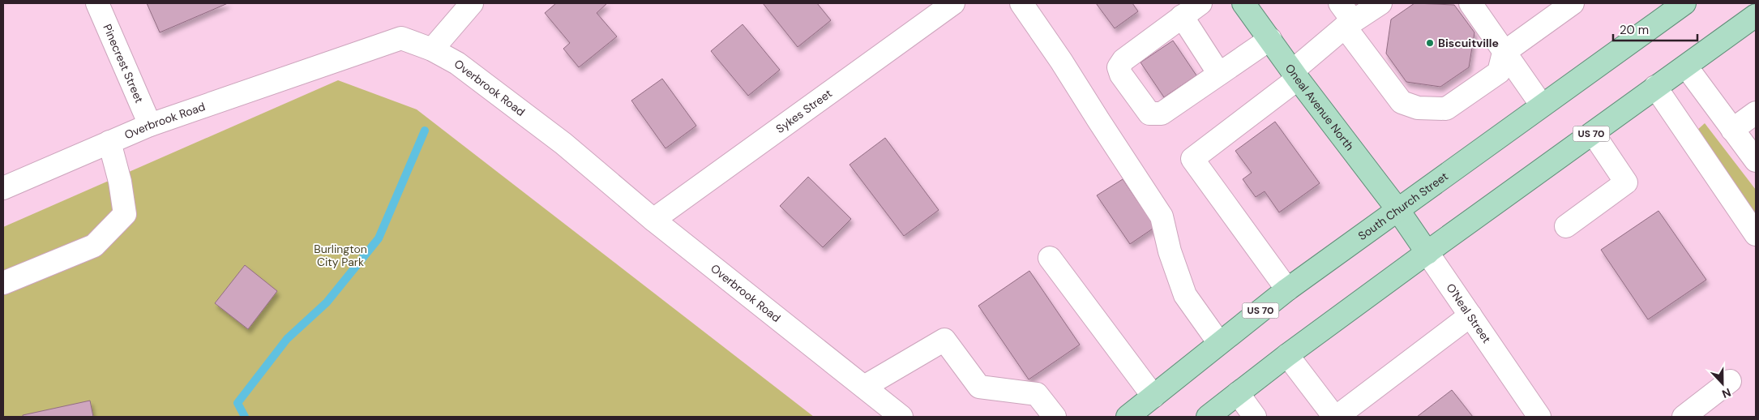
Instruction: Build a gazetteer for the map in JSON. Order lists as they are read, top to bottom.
{
  "streets": {
    "main road": [
      "Oneal Avenue North",
      "US 70",
      "South Church Street",
      "O'Neal Street"
    ],
    "street": ["Pinecrest Street", "Overbrook Road", "Sykes Street"]
  },
  "crossings": [
    ["Pinecrest Street", "Overbrook Road"],
    ["Overbrook Road", "Sykes Street"],
    ["Oneal Avenue North", "South Church Street"],
    ["Oneal Avenue North", "O'Neal Street"],
    ["US 70", "O'Neal Street"],
    ["South Church Street", "O'Neal Street"]
  ],
  "parks": ["Burlington City Park"],
  "places": ["Biscuitville"],
  "scale_bar": "20 m",
  "north": "bottom"
}
